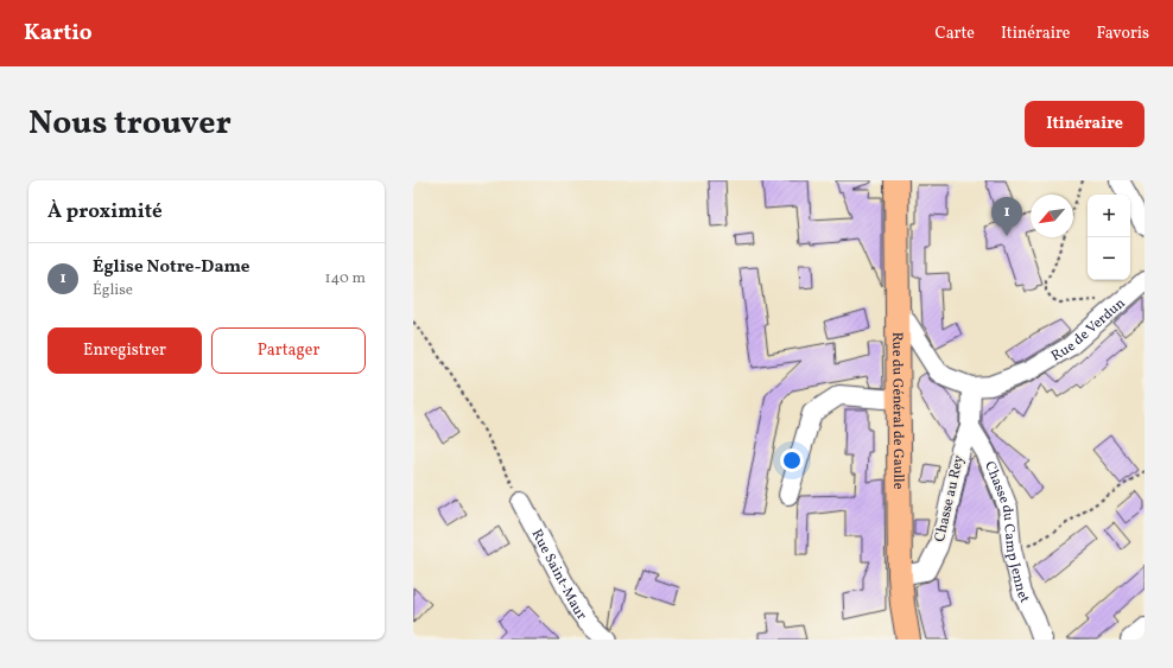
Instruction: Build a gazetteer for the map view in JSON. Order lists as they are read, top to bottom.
{
  "streets": {
    "main road": ["Rue du Général de Gaulle"],
    "street": [
      "Rue de Verdun",
      "Chasse au Rey",
      "Chasse du Camp Jennet",
      "Rue Saint-Maur"
    ]
  },
  "crossings": [
    ["Rue du Général de Gaulle", "Chasse au Rey"],
    ["Chasse au Rey", "Chasse du Camp Jennet"]
  ],
  "north": "bottom left",
  "page": {
    "header": "Kartio",
    "nav": ["Carte", "Itinéraire", "Favoris"],
    "title": "Nous trouver",
    "buttons": [
      "Itinéraire",
      ["Enregistrer", "Partager"]
    ],
    "heading": "À proximité",
    "map_buttons": ["+", "−"],
    "pins": "1",
    "list": [
      {
        "mark": "1",
        "name": "Église Notre-Dame",
        "note": "Église",
        "value": "140 m"
      }
    ]
  }
}
